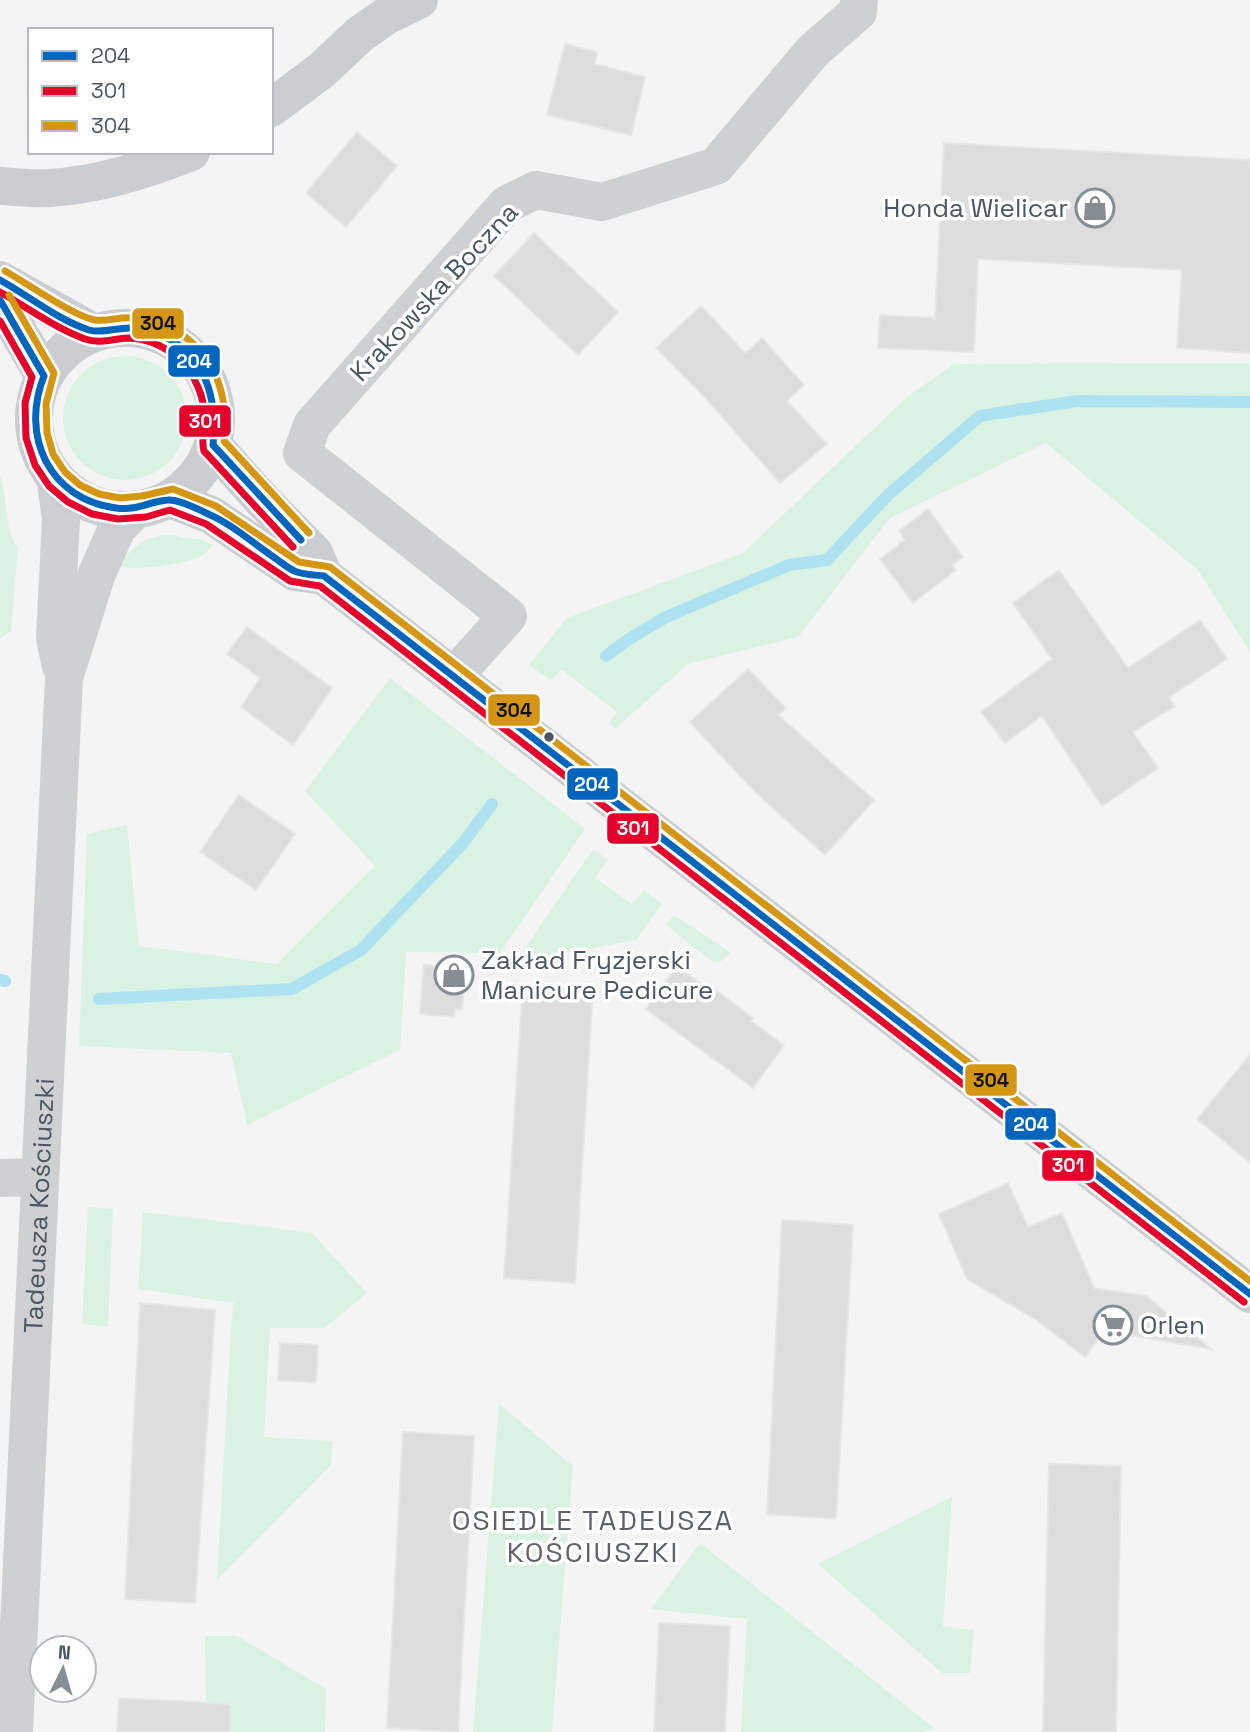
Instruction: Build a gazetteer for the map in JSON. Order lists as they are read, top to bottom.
{
  "streets": {
    "street": ["Krakowska Boczna", "Tadeusza Kościuszki"]
  },
  "districts": ["OSIEDLE TADEUSZA KOŚCIUSZKI"],
  "places": {
    "shop": ["Honda Wielicar", "Zakład Fryzjerski Manicure Pedicure"],
    "supermarket": ["Orlen"]
  },
  "lines": ["transit line 304", "transit line 204", "transit line 301"],
  "legend": ["204", "301", "304"],
  "north": "top"
}
